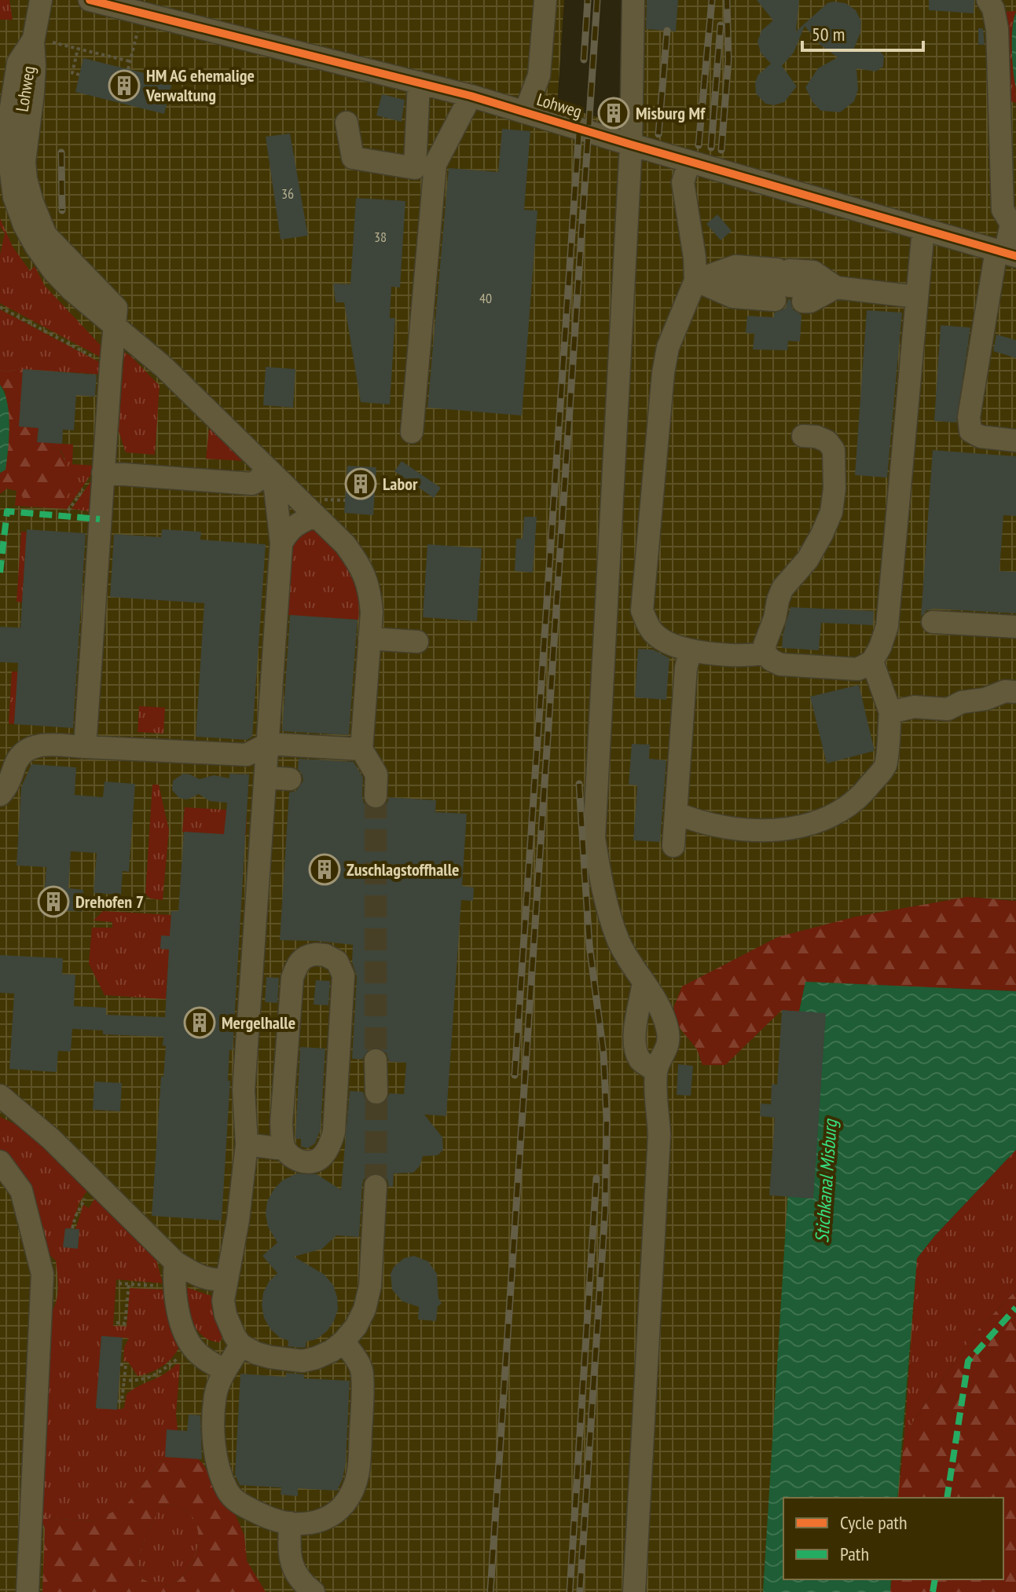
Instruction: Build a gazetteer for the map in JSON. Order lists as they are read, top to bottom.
{
  "streets": {
    "street": ["Lohweg"]
  },
  "water": ["Stichkanal Misburg"],
  "places": {
    "building": [
      "HM AG ehemalige Verwaltung",
      "Misburg Mf",
      "Labor",
      "Zuschlagstoffhalle",
      "Drehofen 7",
      "Mergelhalle"
    ]
  },
  "house_numbers": ["36", "38", "40"],
  "legend": ["Cycle path", "Path"],
  "scale_bar": "50 m"
}
